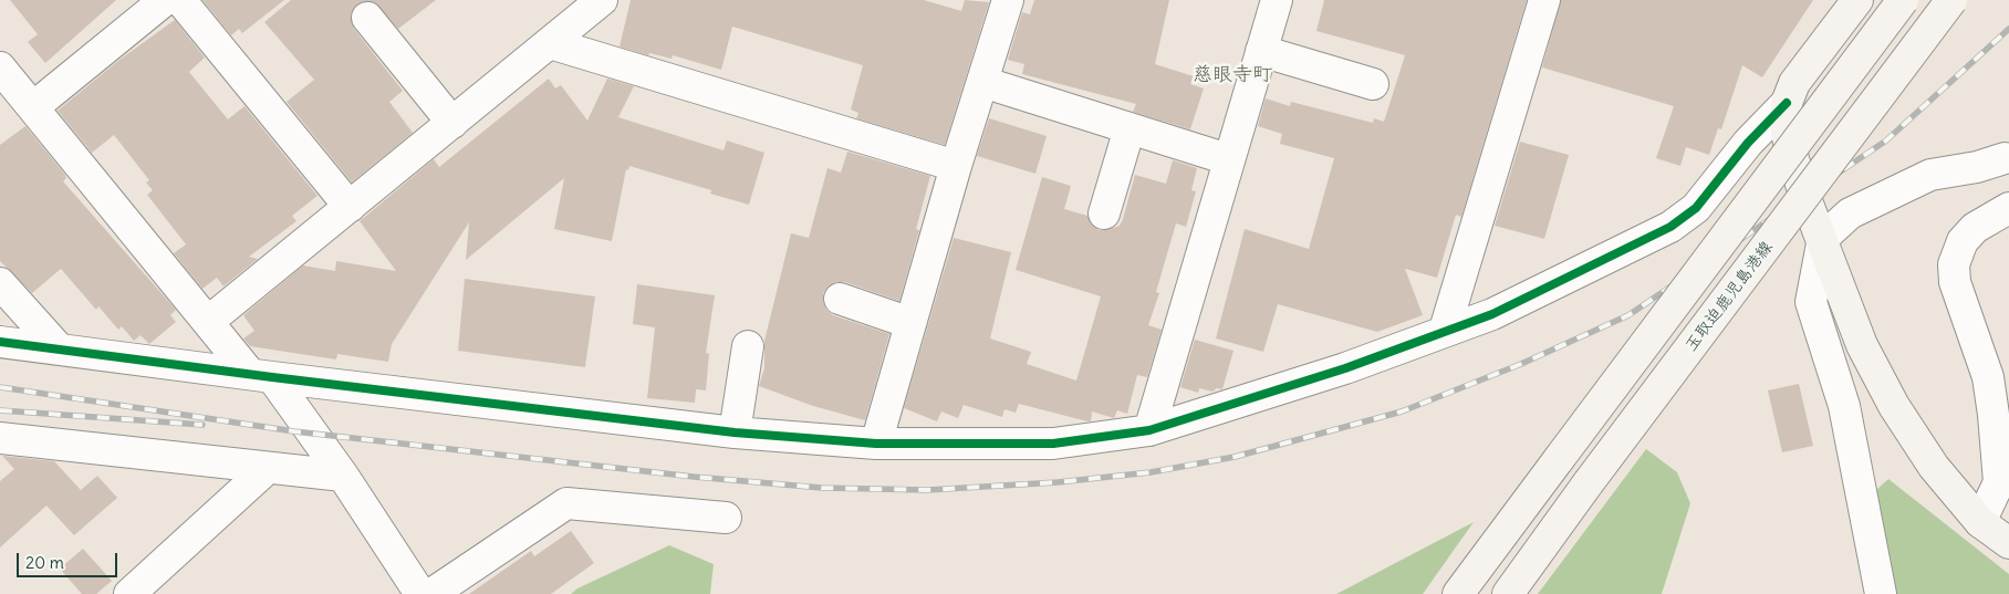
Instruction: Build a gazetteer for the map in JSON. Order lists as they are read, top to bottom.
{
  "streets": {
    "main road": ["玉取迫鹿児島港線"]
  },
  "districts": ["慈眼寺町"],
  "scale_bar": "20 m"
}
